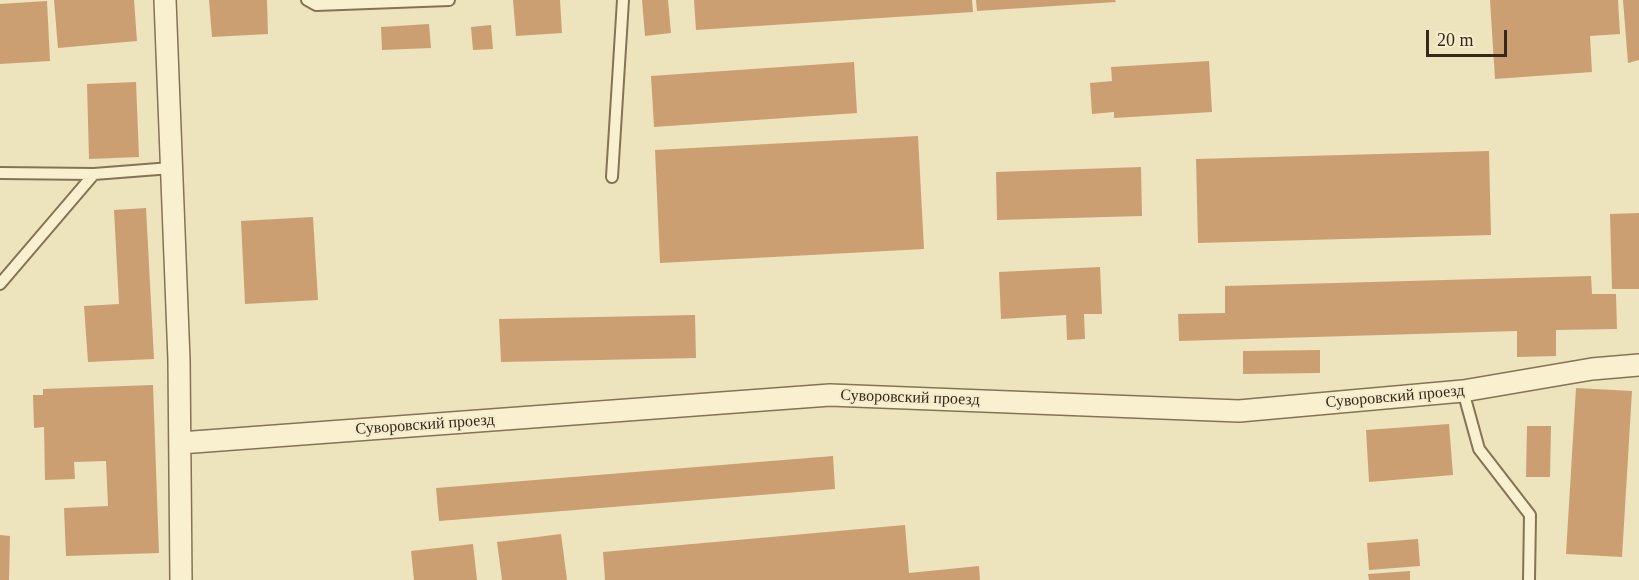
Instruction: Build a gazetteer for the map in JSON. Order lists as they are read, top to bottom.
{
  "streets": {
    "street": ["Суворовский проезд"]
  },
  "scale_bar": "20 m"
}
